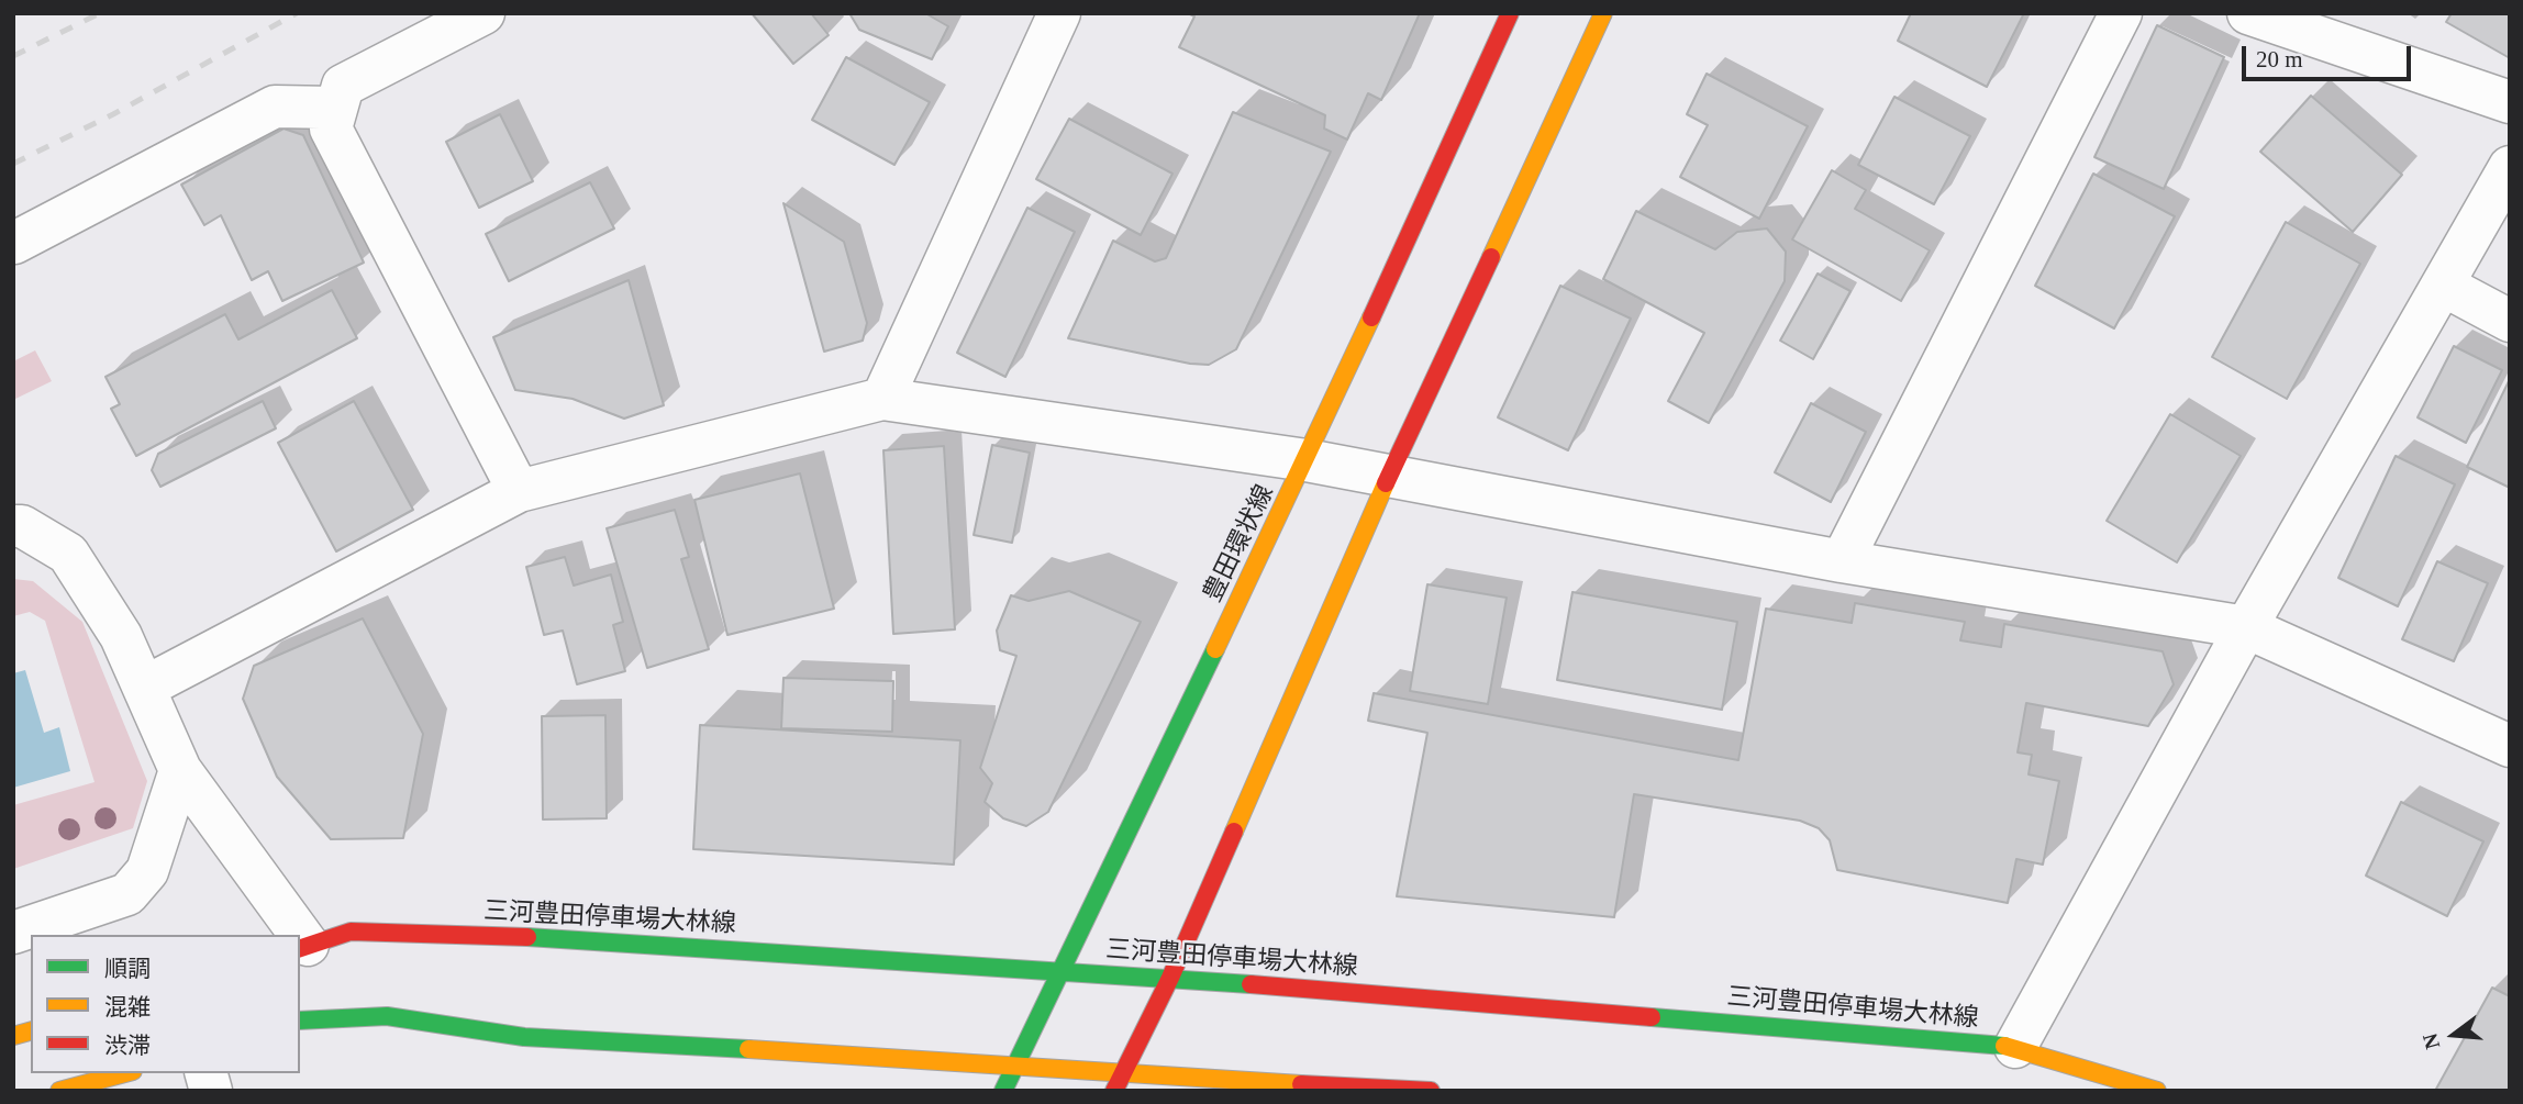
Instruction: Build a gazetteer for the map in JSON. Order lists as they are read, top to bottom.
{
  "streets": {
    "main road": ["豊田環状線", "三河豊田停車場大林線"]
  },
  "crossings": [
    ["豊田環状線", "三河豊田停車場大林線"]
  ],
  "legend": ["順調", "混雑", "渋滞"],
  "scale_bar": "20 m",
  "north": "left"
}
